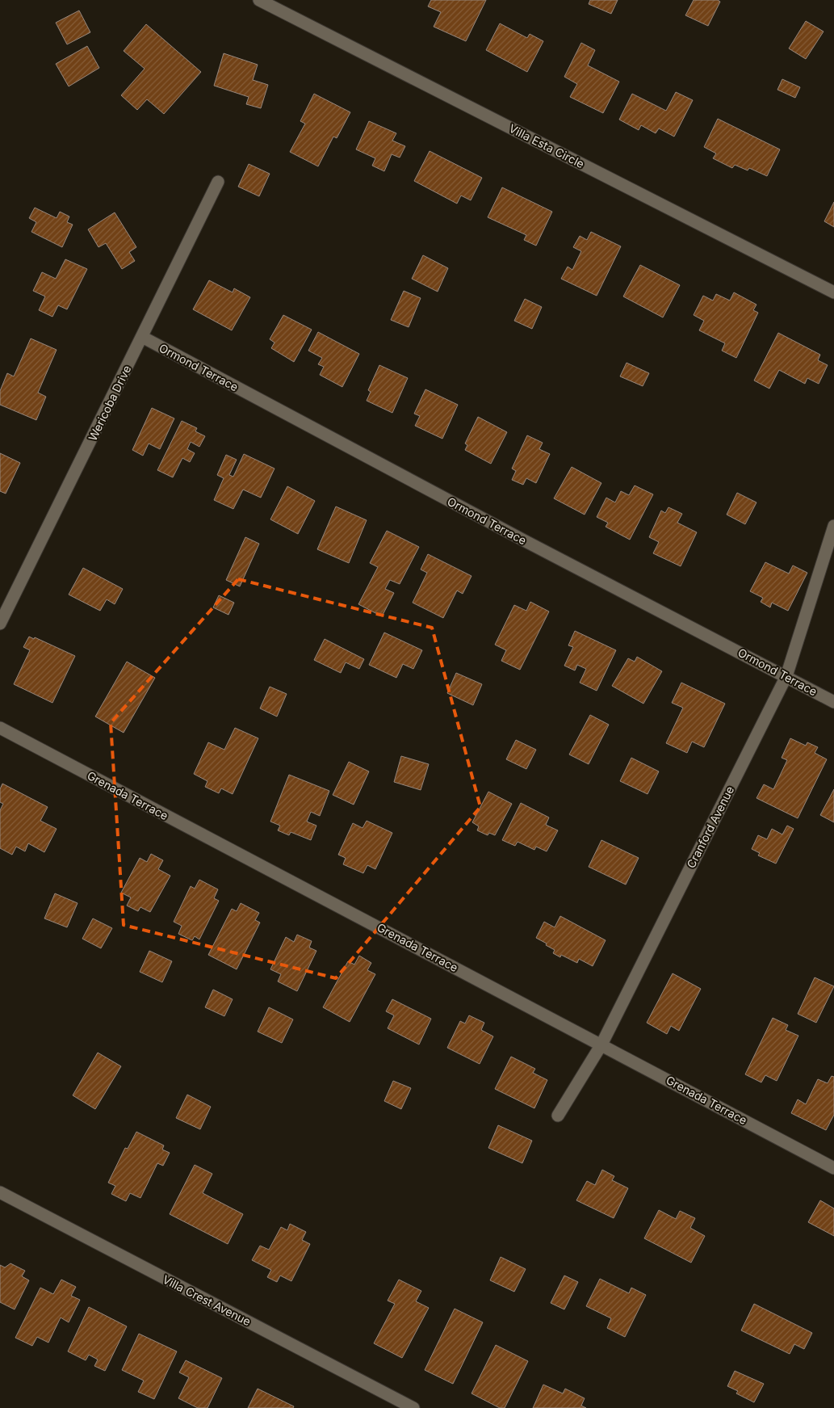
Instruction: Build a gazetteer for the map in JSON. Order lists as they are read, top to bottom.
{
  "streets": {
    "street": [
      "Villa Esta Circle",
      "Ormond Terrace",
      "Wericoba Drive",
      "Grenada Terrace",
      "Cranford Avenue",
      "Villa Crest Avenue"
    ]
  },
  "crossings": [
    ["Ormond Terrace", "Wericoba Drive"],
    ["Ormond Terrace", "Cranford Avenue"],
    ["Grenada Terrace", "Cranford Avenue"]
  ]
}
